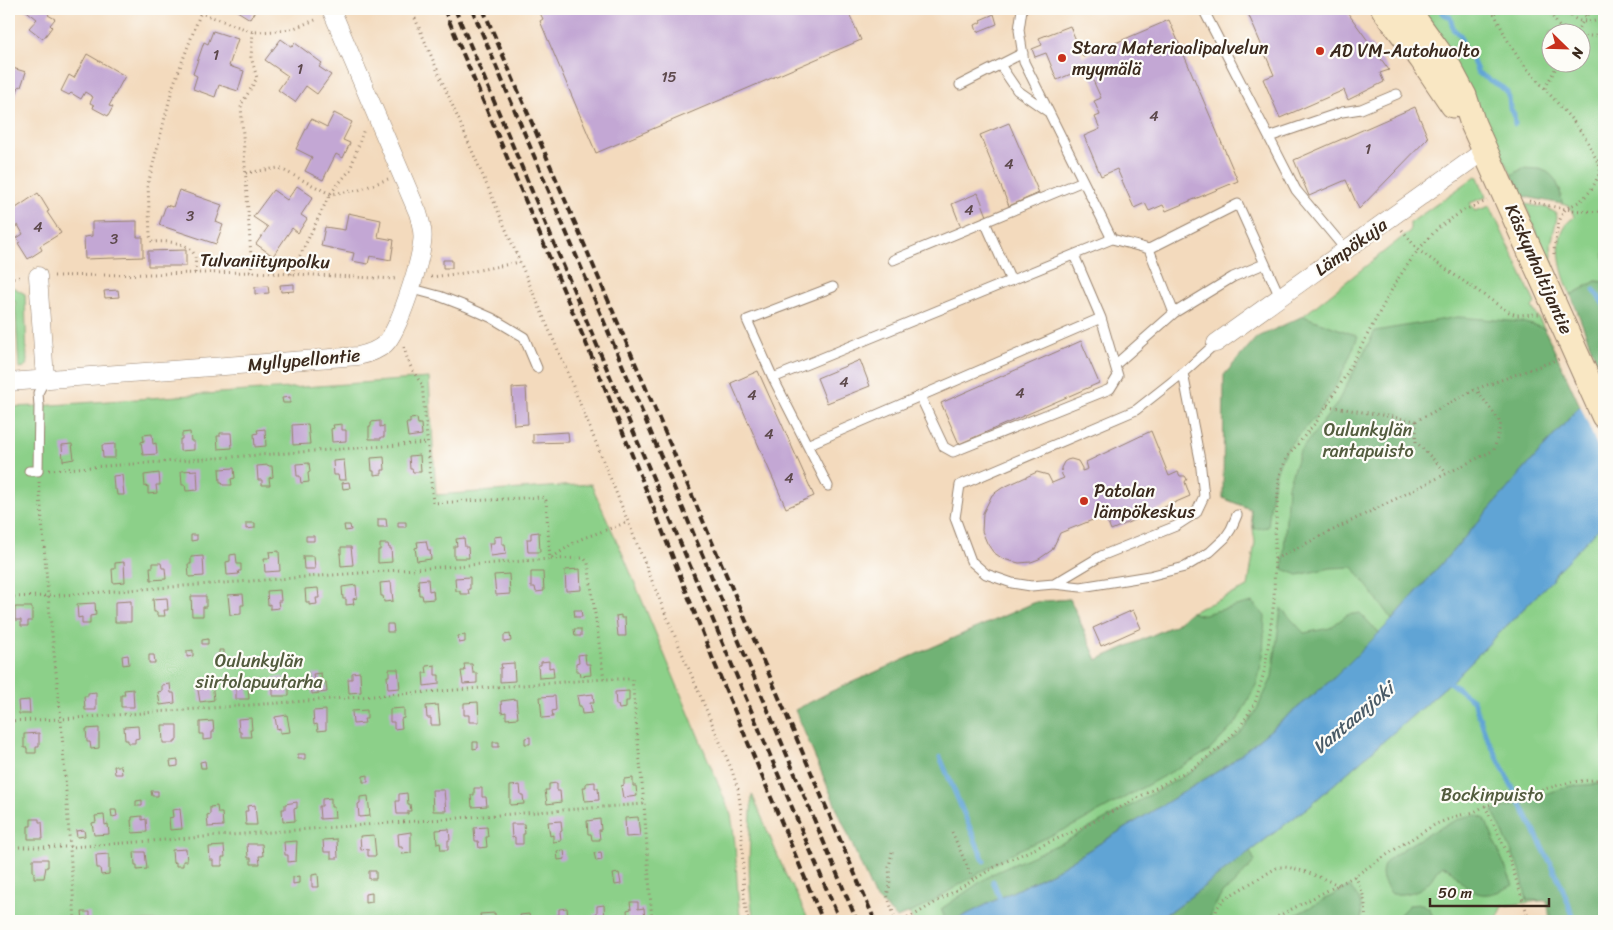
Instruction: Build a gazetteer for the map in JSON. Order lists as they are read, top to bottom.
{
  "streets": {
    "main road": ["Käskynhaltijantie"],
    "street": ["Lämpökuja", "Myllypellontie"],
    "path": ["Tulvaniitynpolku"]
  },
  "crossings": [
    ["Lämpökuja", "Käskynhaltijantie"],
    ["Tulvaniitynpolku", "Myllypellontie"]
  ],
  "water": ["Vantaanjoki"],
  "parks": ["Oulunkylän rantapuisto", "Oulunkylän siirtolapuutarha", "Bockinpuisto"],
  "places": ["AD VM-Autohuolto", "Stara Materiaalipalvelun myymälä", "Patolan lämpökeskus"],
  "house_numbers": [
    "1",
    "1",
    "15",
    "4",
    "1",
    "4",
    "4",
    "3",
    "4",
    "3",
    "4",
    "4",
    "4",
    "4",
    "4"
  ],
  "scale_bar": "50 m",
  "north": "bottom right"
}
